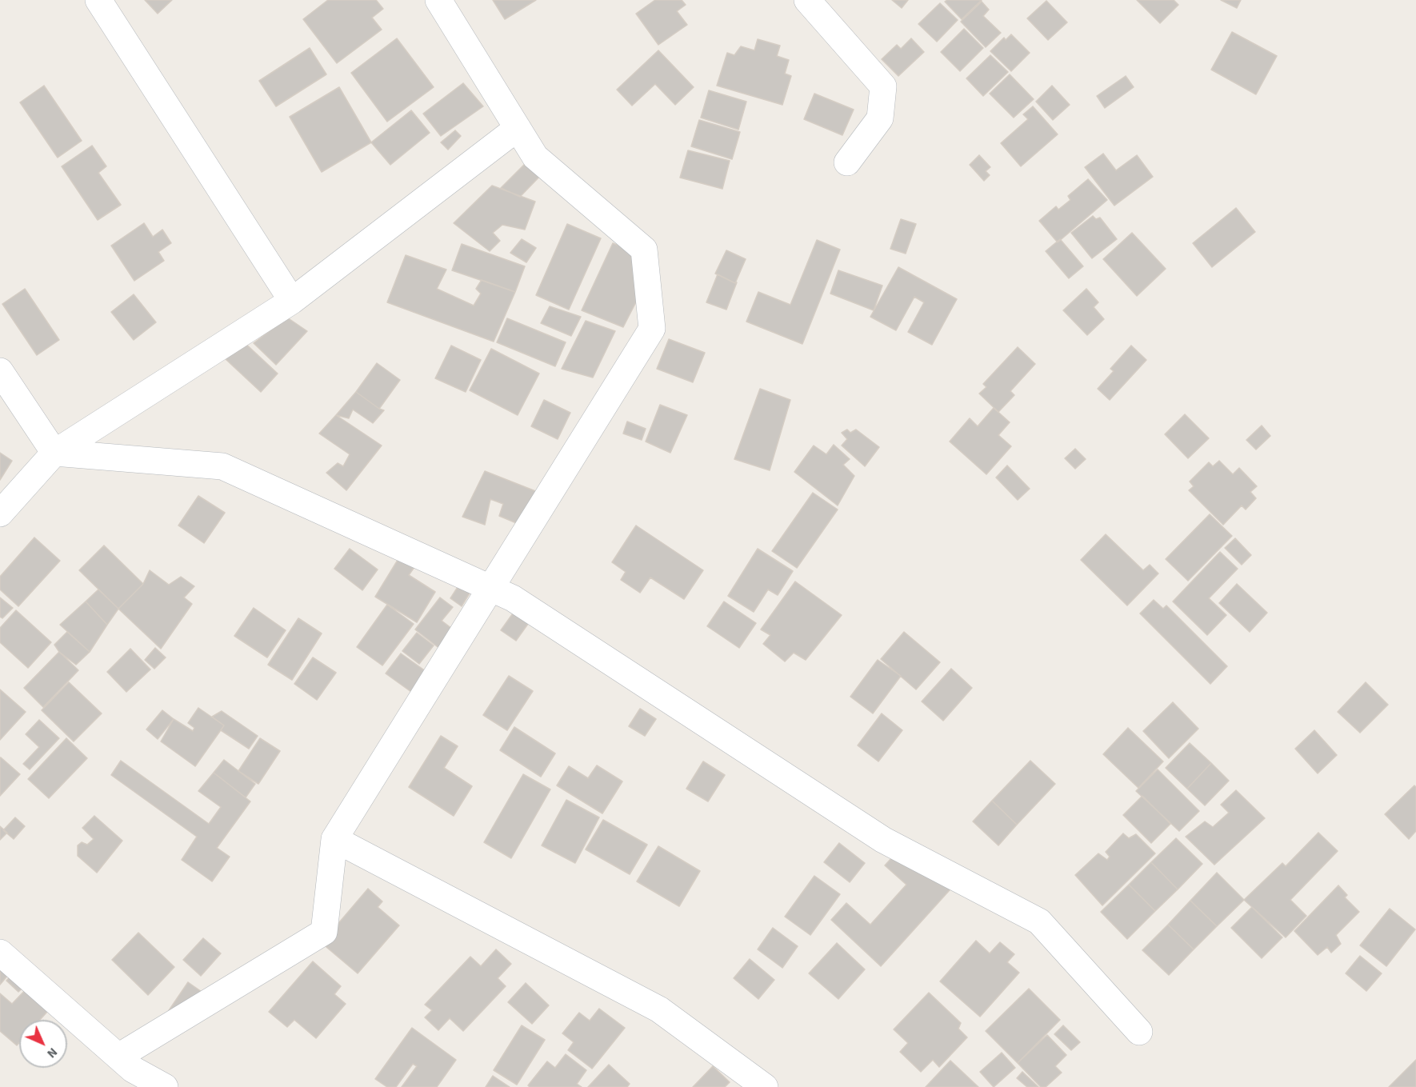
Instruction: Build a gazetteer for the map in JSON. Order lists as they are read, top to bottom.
{
  "north": "bottom right"
}
